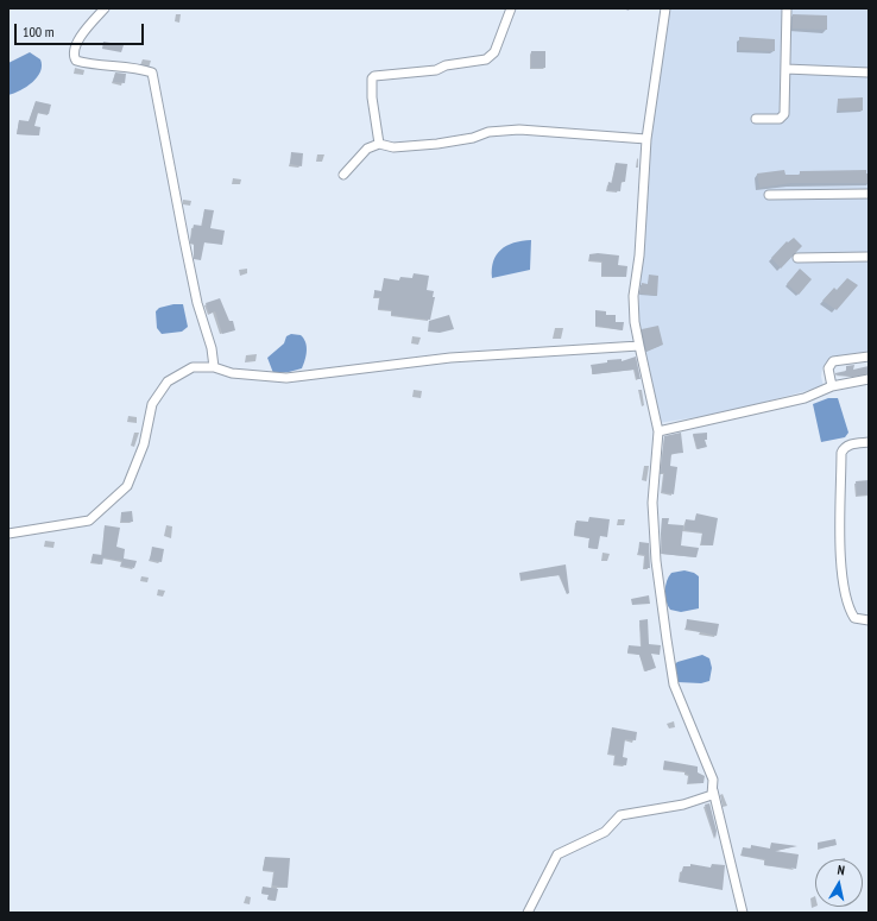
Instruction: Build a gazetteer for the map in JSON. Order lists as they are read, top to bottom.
{
  "scale_bar": "100 m",
  "north": "top"
}
